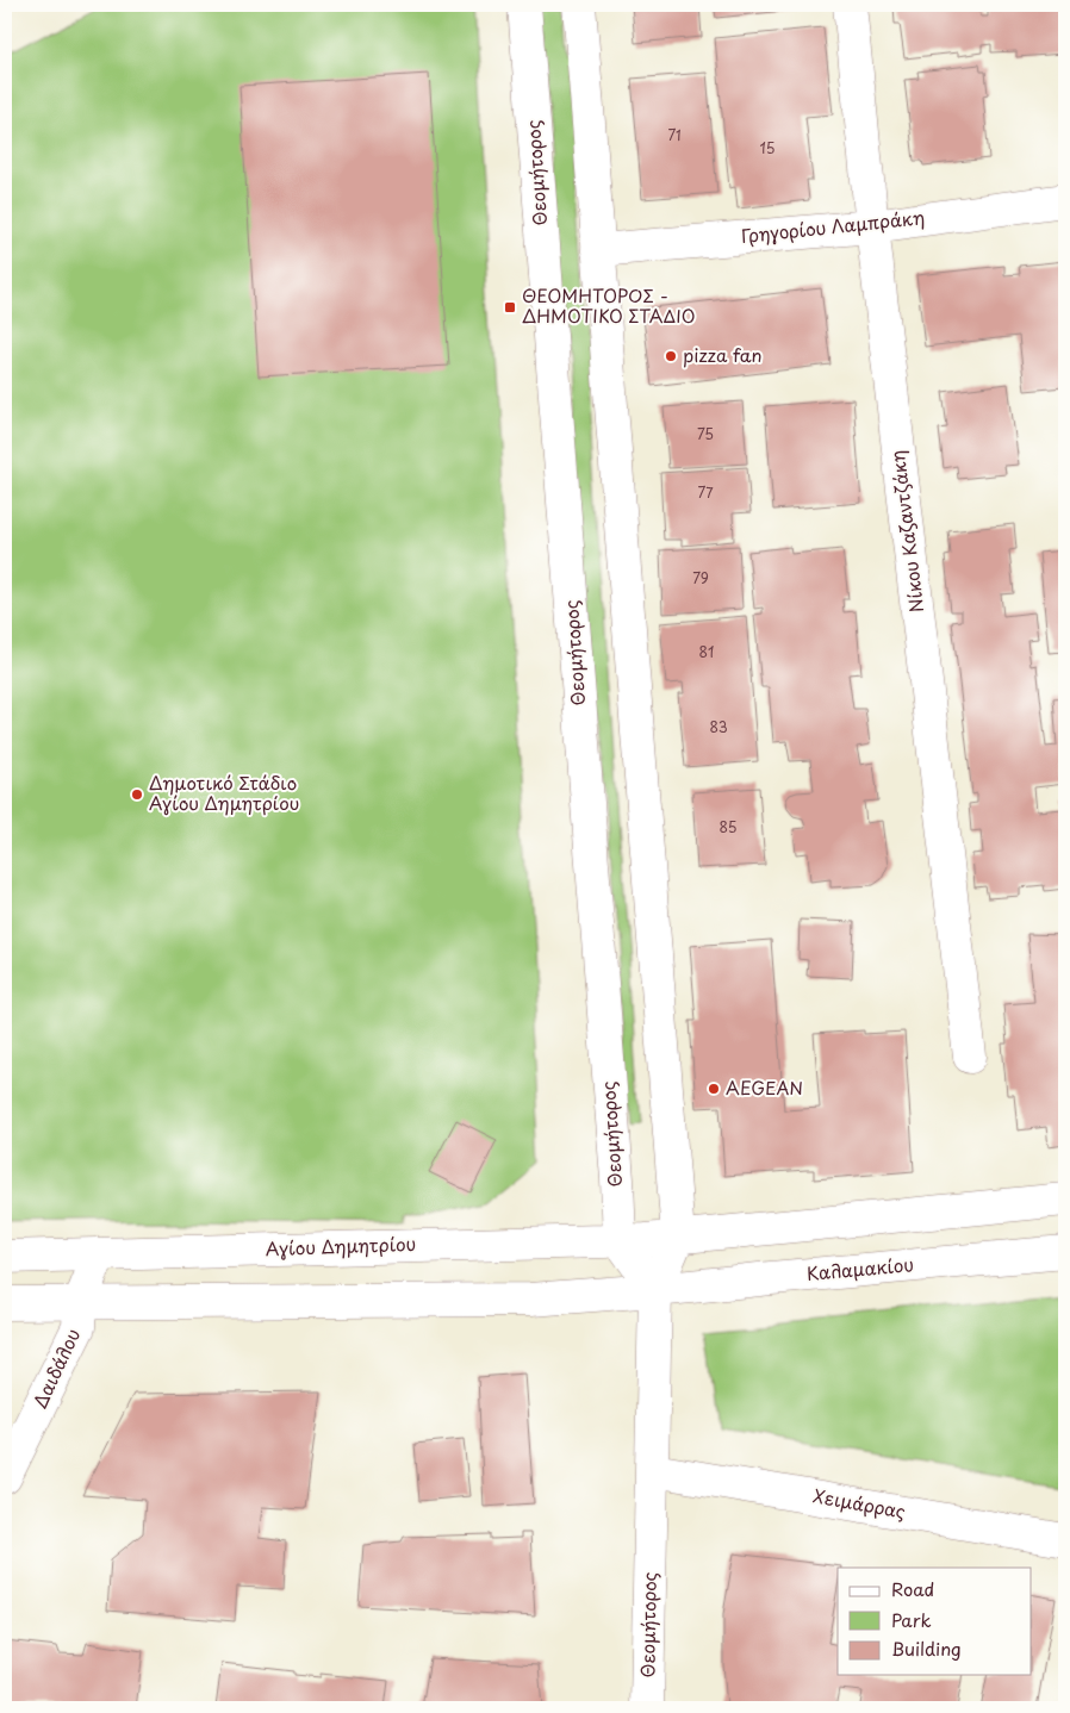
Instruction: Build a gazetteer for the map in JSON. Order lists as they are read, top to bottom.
{
  "streets": {
    "street": [
      "Θεομήτορος",
      "Γρηγορίου Λαμπράκη",
      "Νίκου Καζαντζάκη",
      "Αγίου Δημητρίου",
      "Καλαμακίου",
      "Δαιδάλου",
      "Χειμάρρας"
    ]
  },
  "crossings": [
    ["Θεομήτορος", "Γρηγορίου Λαμπράκη"],
    ["Θεομήτορος", "Αγίου Δημητρίου"],
    ["Θεομήτορος", "Καλαμακίου"],
    ["Θεομήτορος", "Χειμάρρας"],
    ["Γρηγορίου Λαμπράκη", "Νίκου Καζαντζάκη"],
    ["Αγίου Δημητρίου", "Δαιδάλου"]
  ],
  "places": {
    "transit": ["ΘΕΟΜΗΤΟΡΟΣ - ΔΗΜΟΤΙΚΟ ΣΤΑΔΙΟ"],
    "other": ["pizza fan", "Δημοτικό Στάδιο Αγίου Δημητρίου", "AEGEAN"]
  },
  "house_numbers": [
    "71",
    "15",
    "75",
    "77",
    "79",
    "81",
    "83",
    "85"
  ],
  "legend": ["Road", "Park", "Building"]
}
